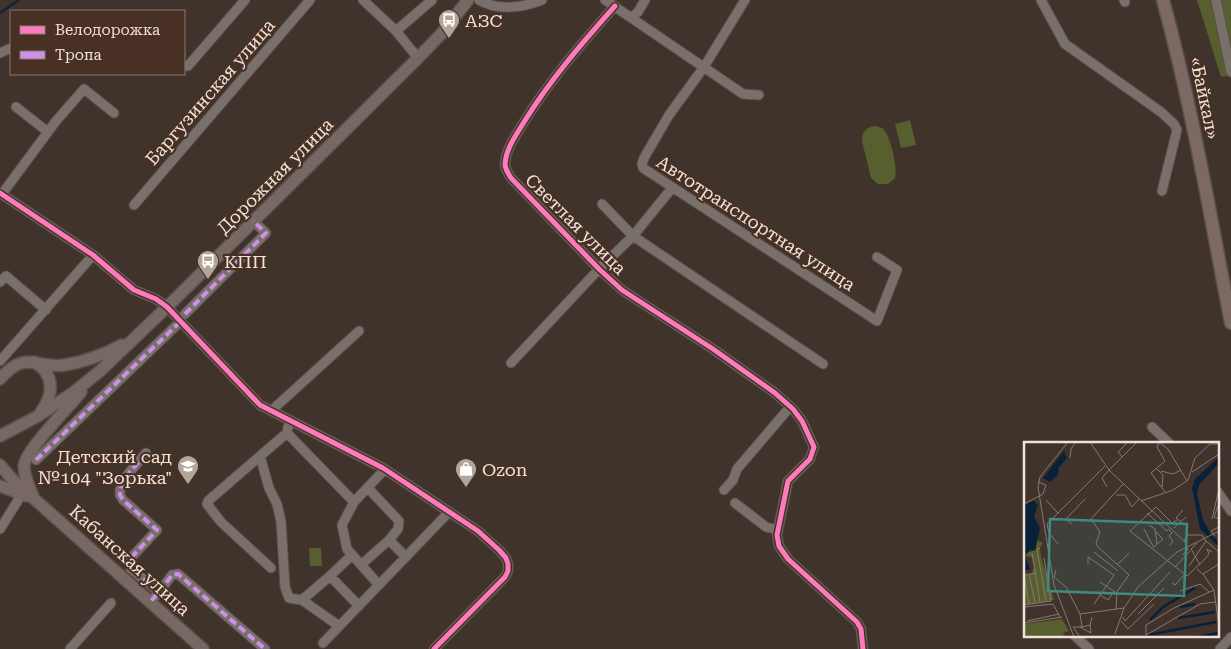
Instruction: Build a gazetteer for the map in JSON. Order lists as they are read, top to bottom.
{
  "streets": {
    "highway": ["«Байкал»"],
    "main road": ["Дорожная улица", "Кабанская улица"],
    "street": ["Баргузинская улица", "Автотранспортная улица", "Светлая улица"]
  },
  "places": {
    "bus stop": ["АЗС", "КПП"],
    "school or university": ["Детский сад №104 \"Зорька\""],
    "shop": ["Ozon"]
  },
  "legend": ["Велодорожка", "Тропа"]
}
